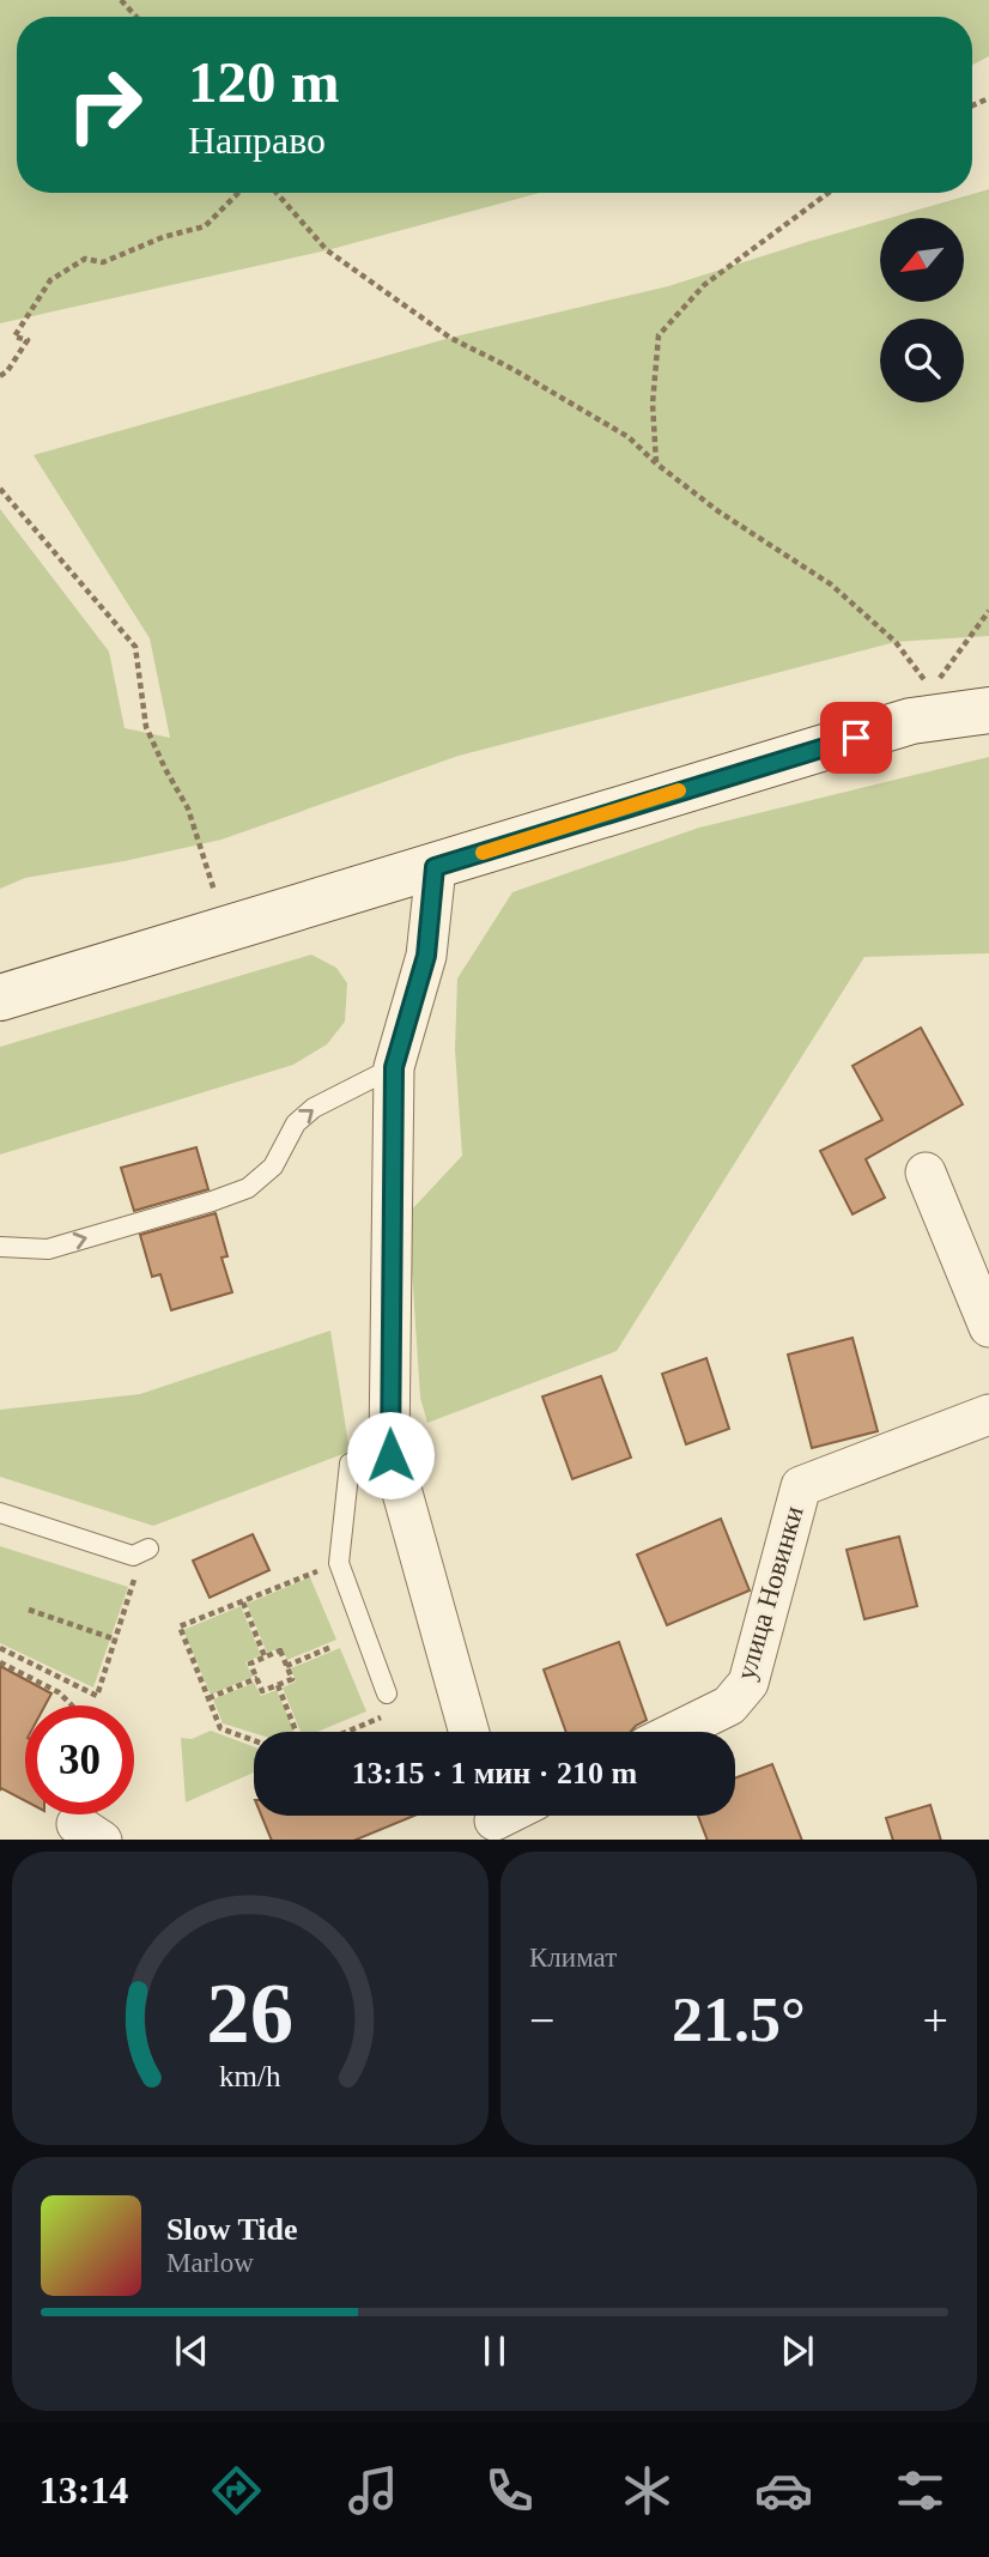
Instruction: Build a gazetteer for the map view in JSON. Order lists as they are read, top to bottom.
{
  "streets": {
    "street": ["улица Новинки"]
  },
  "north": "bottom left",
  "page": {
    "turn": ["120 m", "Направо"],
    "limit": "30",
    "trip": "13:15 · 1 мин · 210 m",
    "tile": "Климат",
    "heat": ["−", "21.5°", "+"],
    "song": ["Slow Tide", "Marlow"],
    "tabs": "13:14",
    "gauge": ["26", "km/h"]
  }
}
